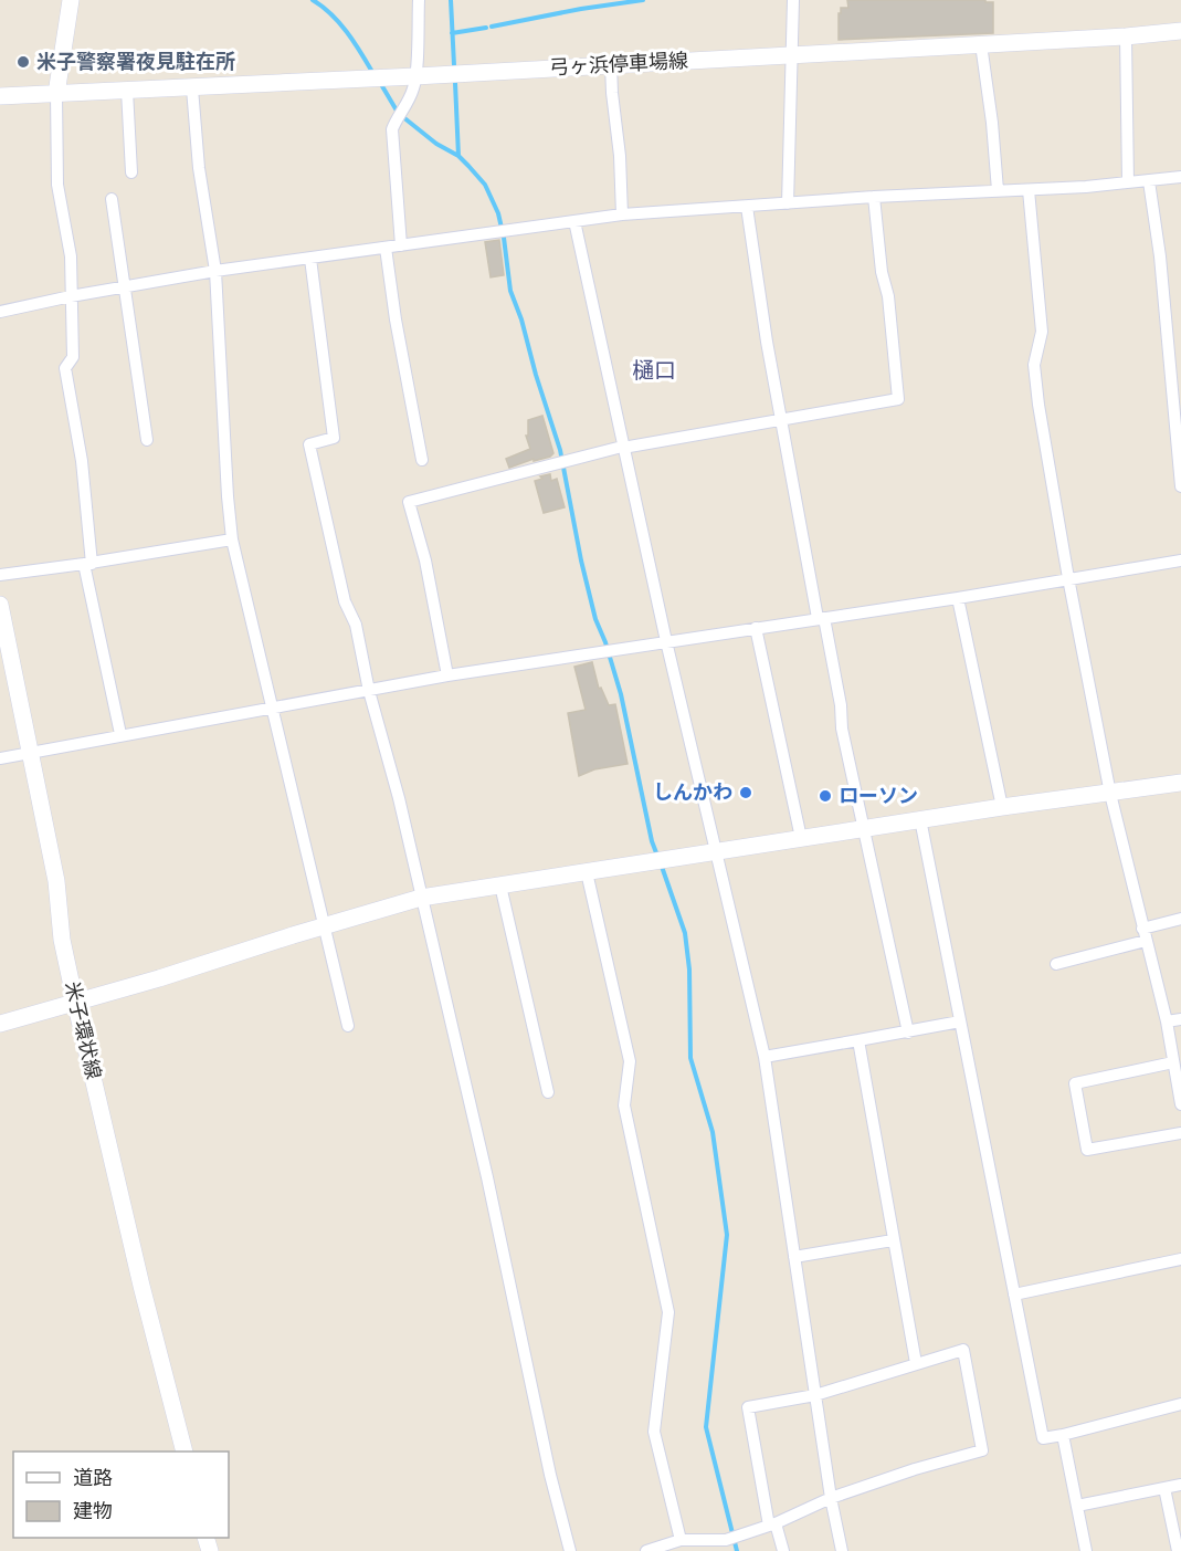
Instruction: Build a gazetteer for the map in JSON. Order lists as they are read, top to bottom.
{
  "streets": {
    "main road": ["弓ヶ浜停車場線", "米子環状線"]
  },
  "districts": ["樋口"],
  "places": ["米子警察署夜見駐在所", "しんかわ", "ローソン"],
  "legend": ["道路", "建物"]
}
